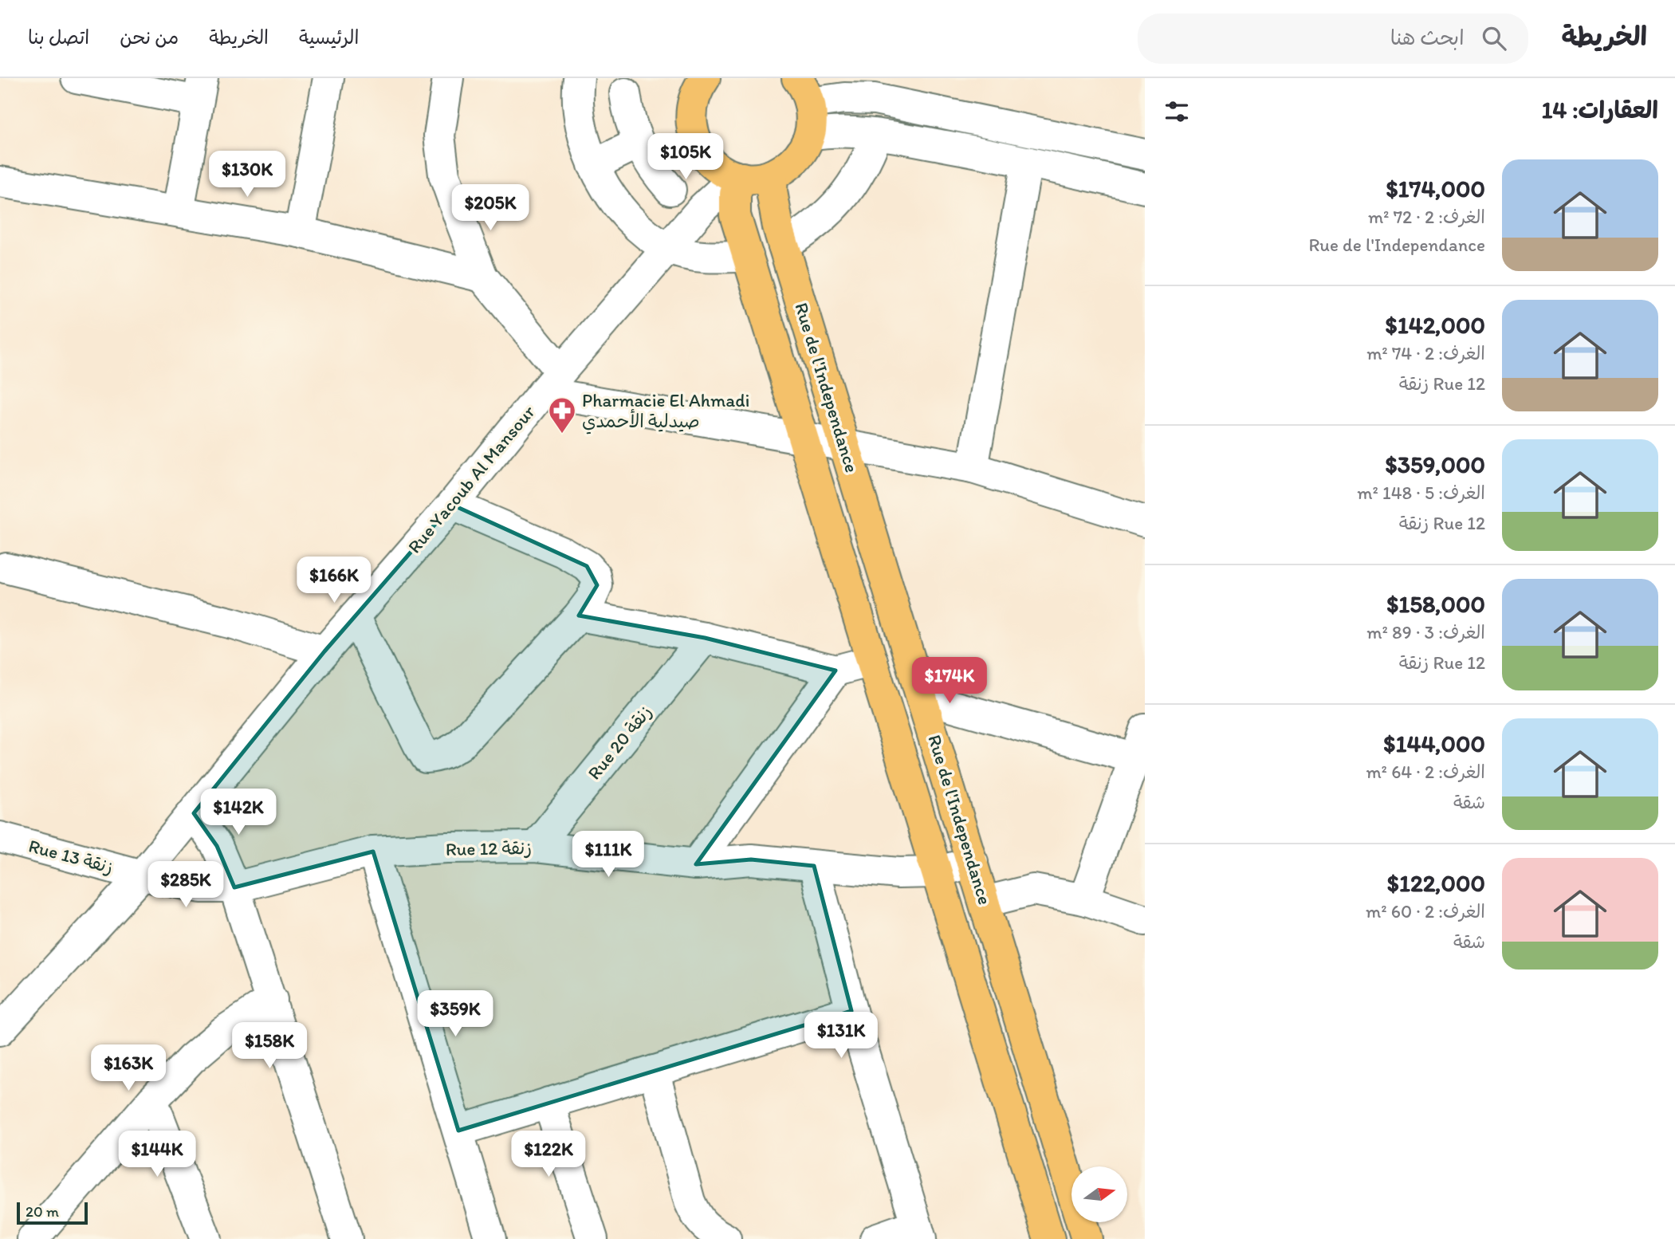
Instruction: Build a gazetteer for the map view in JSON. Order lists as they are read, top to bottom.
{
  "streets": {
    "main road": ["Rue de l'Independance"],
    "street": [
      "Rue Yacoub Al Mansour",
      "Rue 20 زنقة",
      "Rue 12 زنقة",
      "Rue 13 زنقة"
    ]
  },
  "crossings": [
    ["Rue de l'Independance", "Rue Yacoub Al Mansour"],
    ["Rue de l'Independance", "Rue 12 زنقة"],
    ["Rue Yacoub Al Mansour", "Rue 12 زنقة"],
    ["Rue Yacoub Al Mansour", "Rue 13 زنقة"],
    ["Rue 20 زنقة", "Rue 12 زنقة"],
    ["Rue 12 زنقة", "Rue 13 زنقة"]
  ],
  "places": {
    "pharmacy": ["Pharmacie El Ahmadi صيدلية الأحمدي"]
  },
  "scale_bar": "20 m",
  "north": "right",
  "page": {
    "header": "الخريطة",
    "search": "ابحث هنا",
    "nav": [
      "الرئيسية",
      "الخريطة",
      "من نحن",
      "اتصل بنا"
    ],
    "heading": "العقارات: 14",
    "price": [
      "$105K",
      "$130K",
      "$205K",
      "$166K",
      "$174K",
      "$142K",
      "$111K",
      "$285K",
      "$359K",
      "$131K",
      "$158K",
      "$163K",
      "$144K",
      "$122K"
    ],
    "list": [
      {
        "name": "$174,000",
        "note": "الغرف: 2 · 72 m² · Rue de l'Independance"
      },
      {
        "name": "$142,000",
        "note": "الغرف: 2 · 74 m² · Rue 12 زنقة"
      },
      {
        "name": "$359,000",
        "note": "الغرف: 5 · 148 m² · Rue 12 زنقة"
      },
      {
        "name": "$158,000",
        "note": "الغرف: 3 · 89 m² · Rue 12 زنقة"
      },
      {
        "name": "$144,000",
        "note": "الغرف: 2 · 64 m² · شقة"
      },
      {
        "name": "$122,000",
        "note": "الغرف: 2 · 60 m² · شقة"
      }
    ],
    "scale": "20 m"
  }
}
